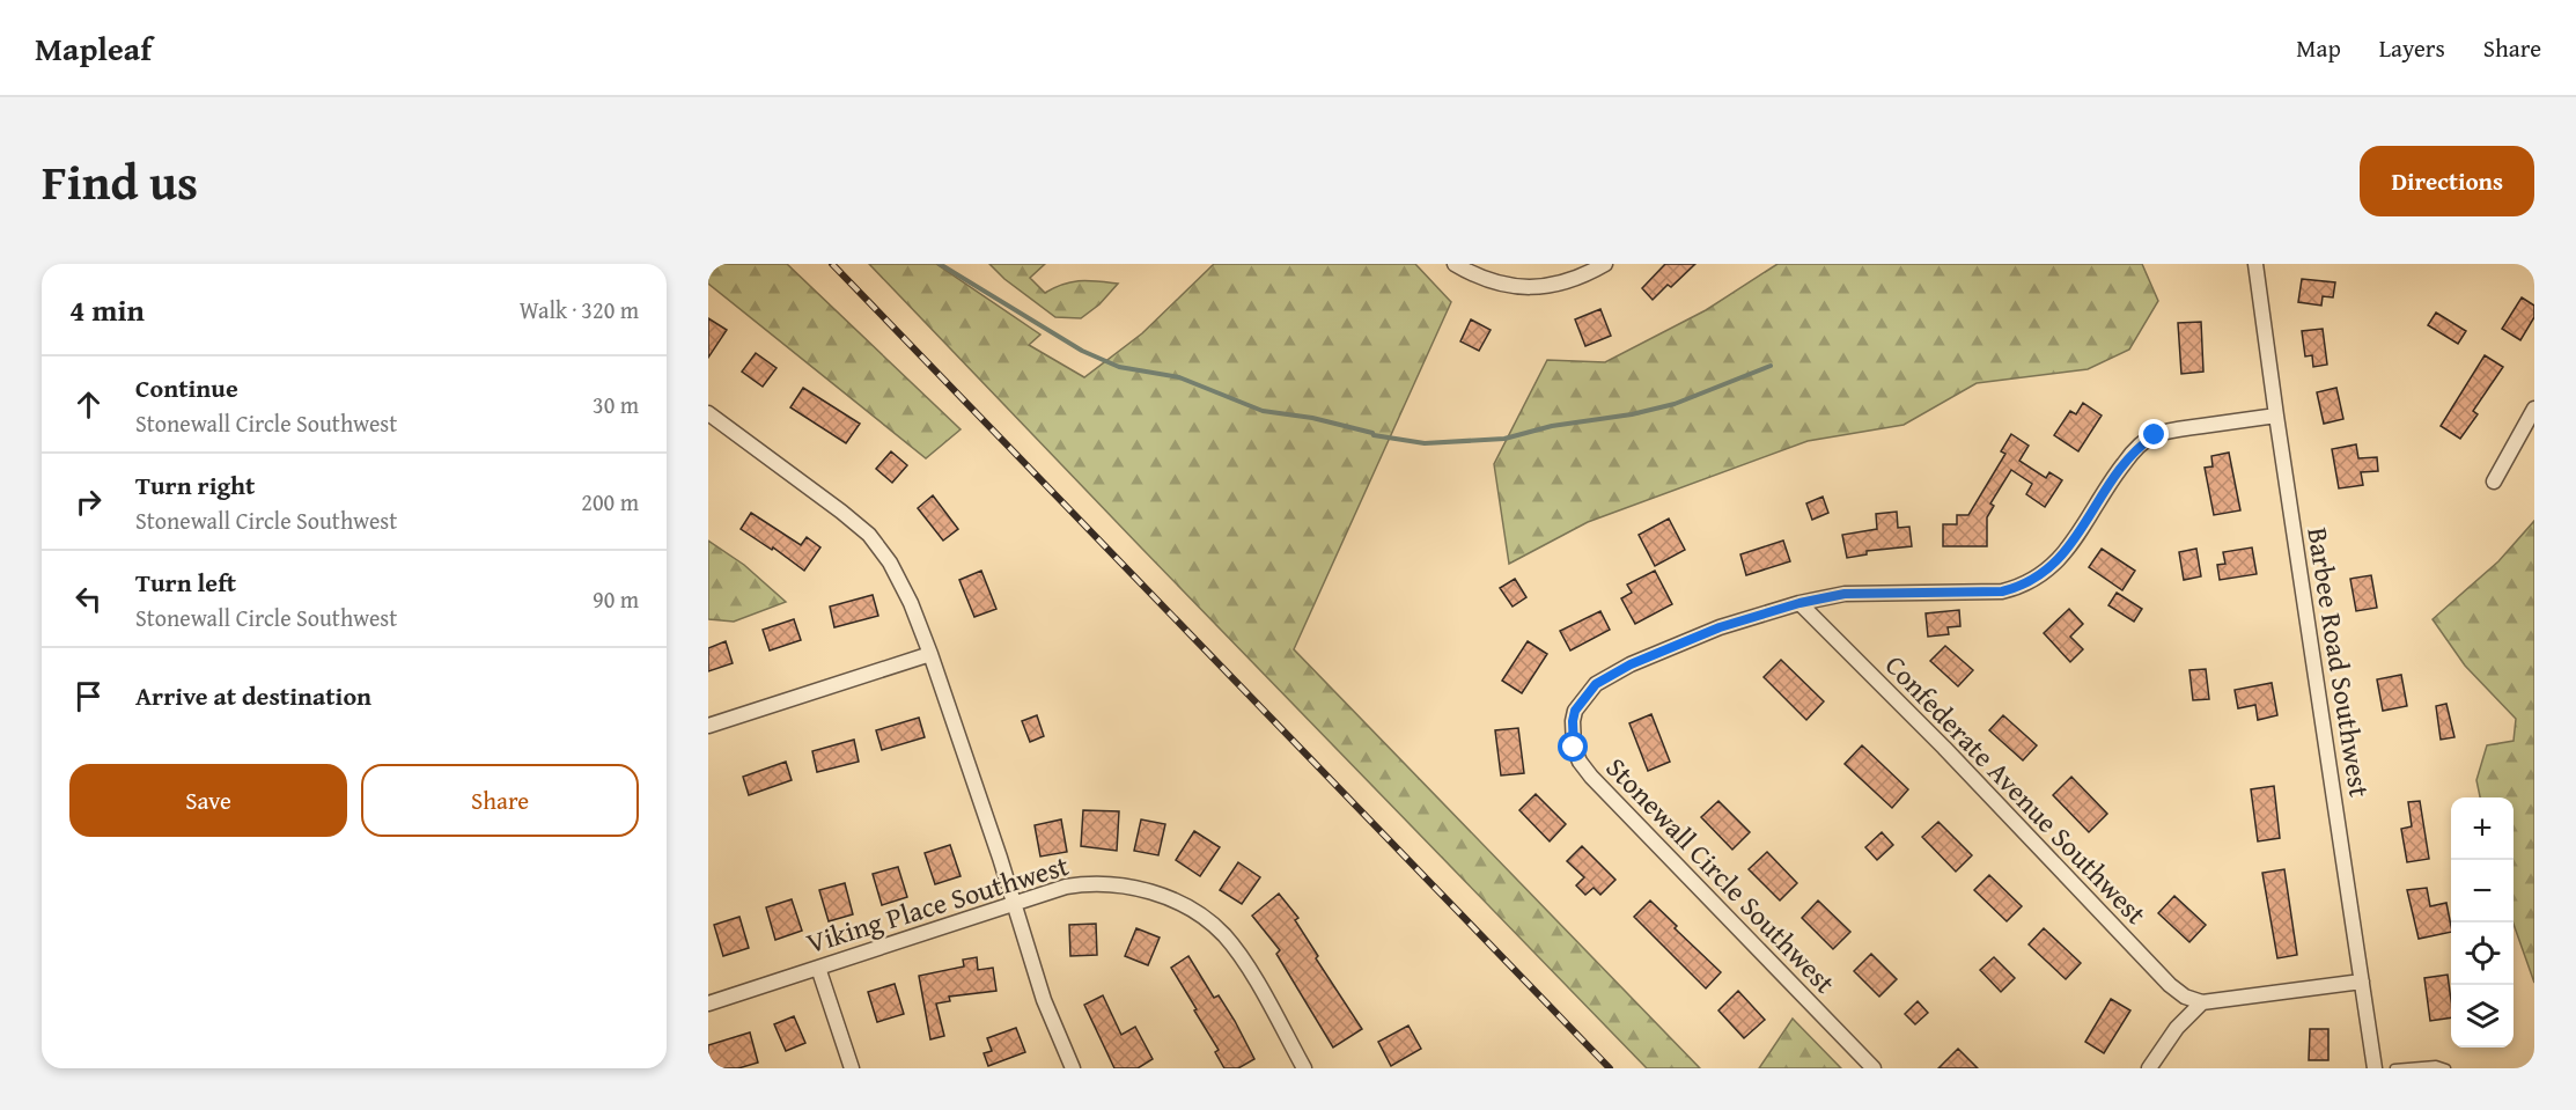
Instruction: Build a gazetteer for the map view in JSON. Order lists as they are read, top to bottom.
{
  "streets": {
    "street": [
      "Barbee Road Southwest",
      "Confederate Avenue Southwest",
      "Stonewall Circle Southwest",
      "Viking Place Southwest"
    ]
  },
  "crossings": [
    ["Barbee Road Southwest", "Stonewall Circle Southwest"],
    ["Confederate Avenue Southwest", "Stonewall Circle Southwest"]
  ],
  "page": {
    "header": "Mapleaf",
    "nav": ["Map", "Layers", "Share"],
    "title": "Find us",
    "buttons": [
      "Directions",
      ["Save", "Share"]
    ],
    "heading": ["4 min", "Walk · 320 m"],
    "list": [
      ["Continue", "Stonewall Circle Southwest", "30 m"],
      ["Turn right", "Stonewall Circle Southwest", "200 m"],
      ["Turn left", "Stonewall Circle Southwest", "90 m"],
      "Arrive at destination"
    ],
    "map_buttons": ["+", "−"]
  }
}
